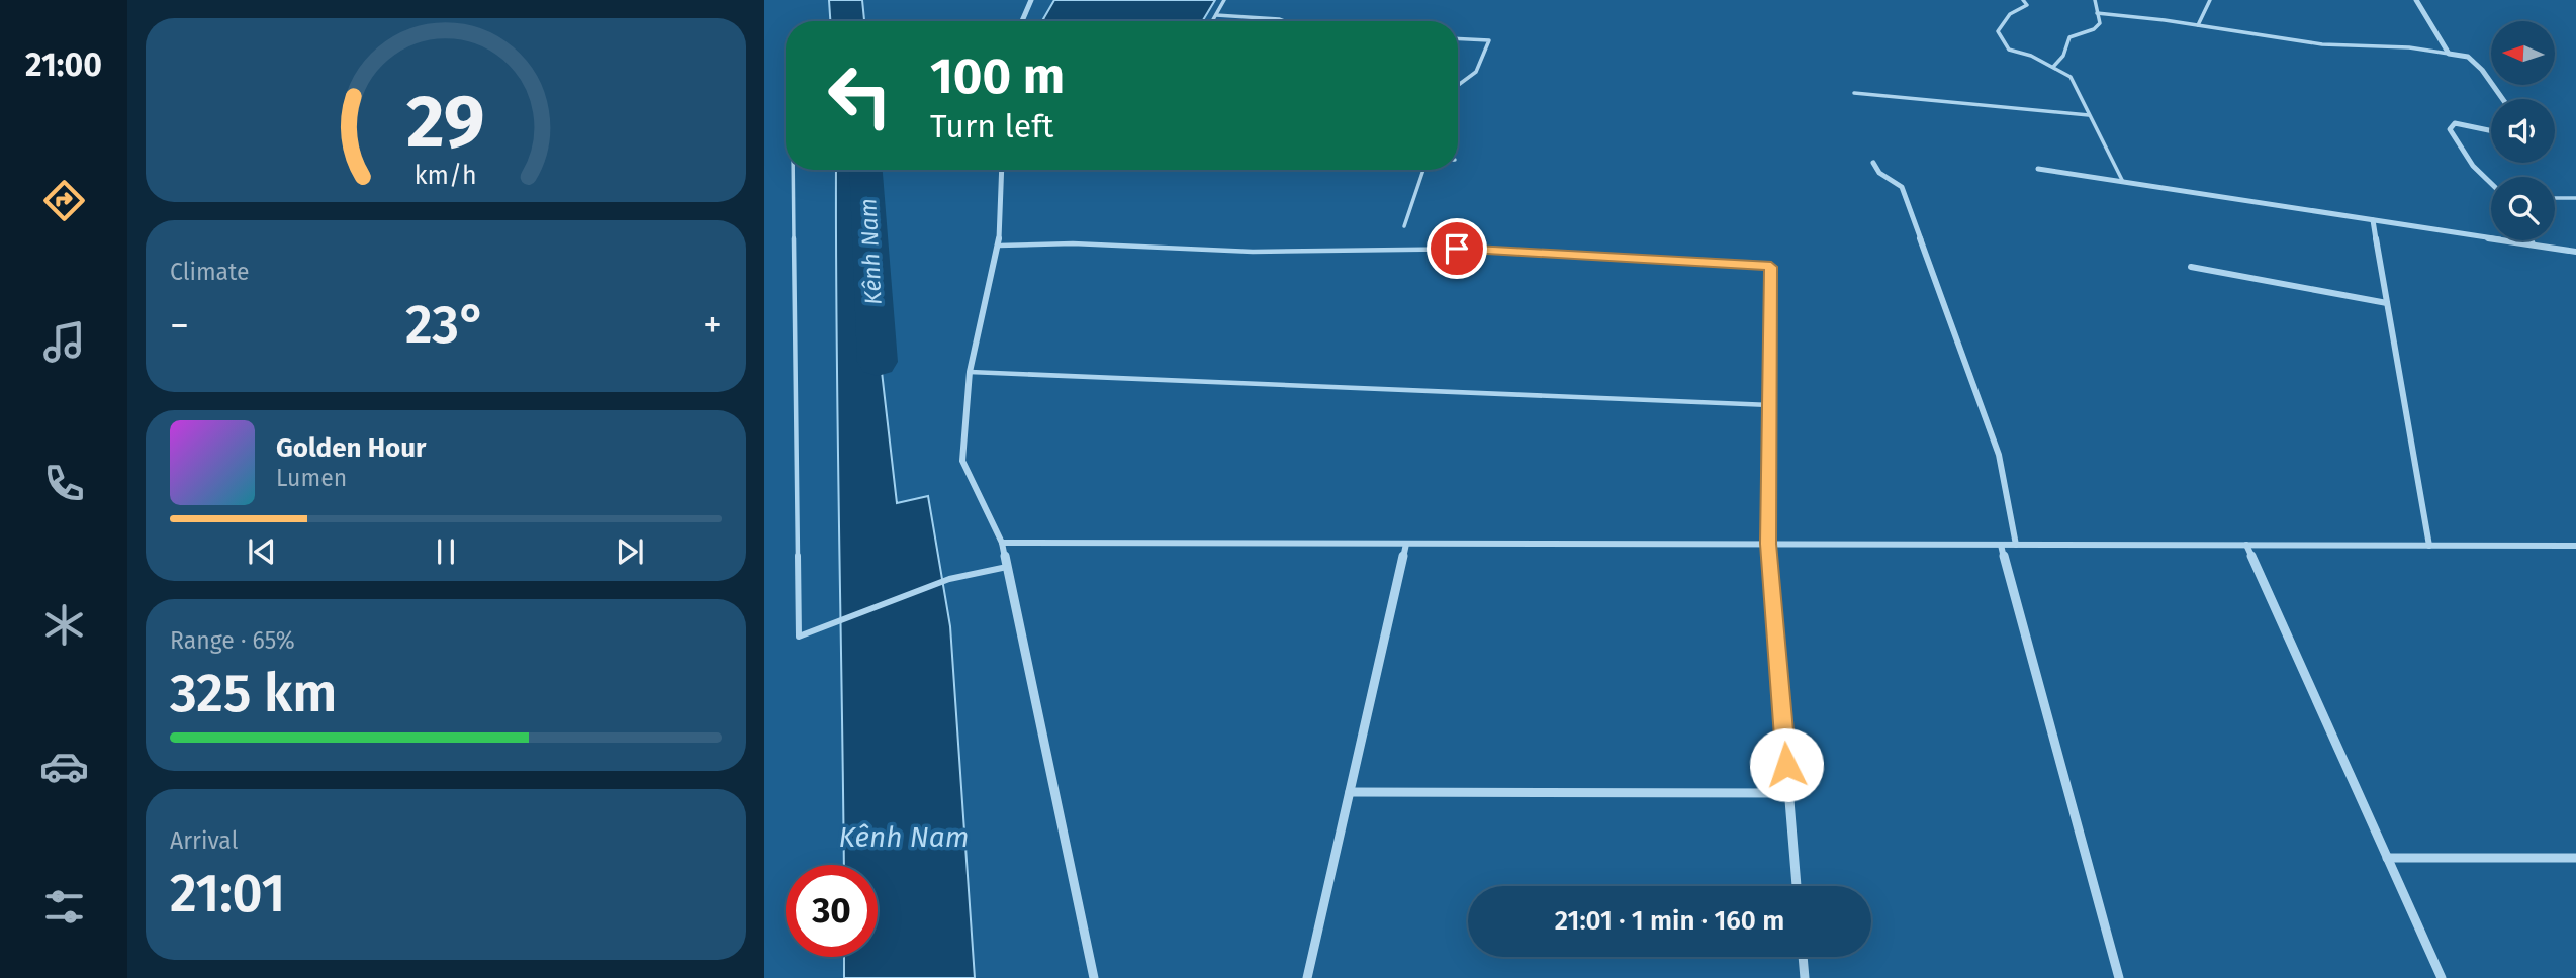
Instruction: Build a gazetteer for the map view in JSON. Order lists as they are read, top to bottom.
{
  "water": ["Kênh Nam"],
  "north": "left",
  "page": {
    "tabs": "21:00",
    "turn": ["100 m", "Turn left"],
    "tile": [
      "Climate",
      ["Range · 65%", "325 km"],
      ["Arrival", "21:01"]
    ],
    "heat": ["−", "23°", "+"],
    "song": ["Golden Hour", "Lumen"],
    "limit": "30",
    "trip": "21:01 · 1 min · 160 m",
    "gauge": ["29", "km/h"]
  }
}
